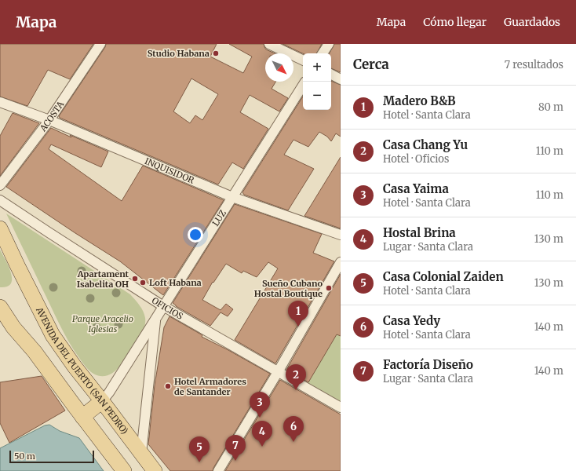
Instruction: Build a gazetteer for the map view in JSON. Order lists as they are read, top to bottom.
{
  "streets": {
    "main road": ["AVENIDA DEL PUERTO (SAN PEDRO)"],
    "street": [
      "ACOSTA",
      "INQUISIDOR",
      "LUZ",
      "OFICIOS"
    ]
  },
  "crossings": [
    ["ACOSTA", "INQUISIDOR"],
    ["INQUISIDOR", "LUZ"],
    ["LUZ", "OFICIOS"],
    ["LUZ", "AVENIDA DEL PUERTO (SAN PEDRO)"]
  ],
  "parks": ["Parque Aracelio Iglesias"],
  "places": [
    "Studio Habana",
    "Apartament Isabelita OH",
    "Loft Habana",
    "Sueño Cubano Hostal Boutique",
    "Hotel Armadores de Santander"
  ],
  "scale_bar": "50 m",
  "north": "bottom right",
  "page": {
    "header": "Mapa",
    "nav": ["Mapa", "Cómo llegar", "Guardados"],
    "heading": ["Cerca", "7 resultados"],
    "map_buttons": ["+", "−"],
    "list": [
      {
        "mark": "1",
        "name": "Madero B&B",
        "note": "Hotel · Santa Clara",
        "value": "80 m"
      },
      {
        "mark": "2",
        "name": "Casa Chang Yu",
        "note": "Hotel · Oficios",
        "value": "110 m"
      },
      {
        "mark": "3",
        "name": "Casa Yaima",
        "note": "Hotel · Santa Clara",
        "value": "110 m"
      },
      {
        "mark": "4",
        "name": "Hostal Brina",
        "note": "Lugar · Santa Clara",
        "value": "130 m"
      },
      {
        "mark": "5",
        "name": "Casa Colonial Zaiden",
        "note": "Hotel · Santa Clara",
        "value": "130 m"
      },
      {
        "mark": "6",
        "name": "Casa Yedy",
        "note": "Hotel · Santa Clara",
        "value": "140 m"
      },
      {
        "mark": "7",
        "name": "Factoría Diseño",
        "note": "Lugar · Santa Clara",
        "value": "140 m"
      }
    ],
    "pins": [
      "1",
      "2",
      "3",
      "6",
      "4",
      "7",
      "5"
    ],
    "scale": "50 m"
  }
}
